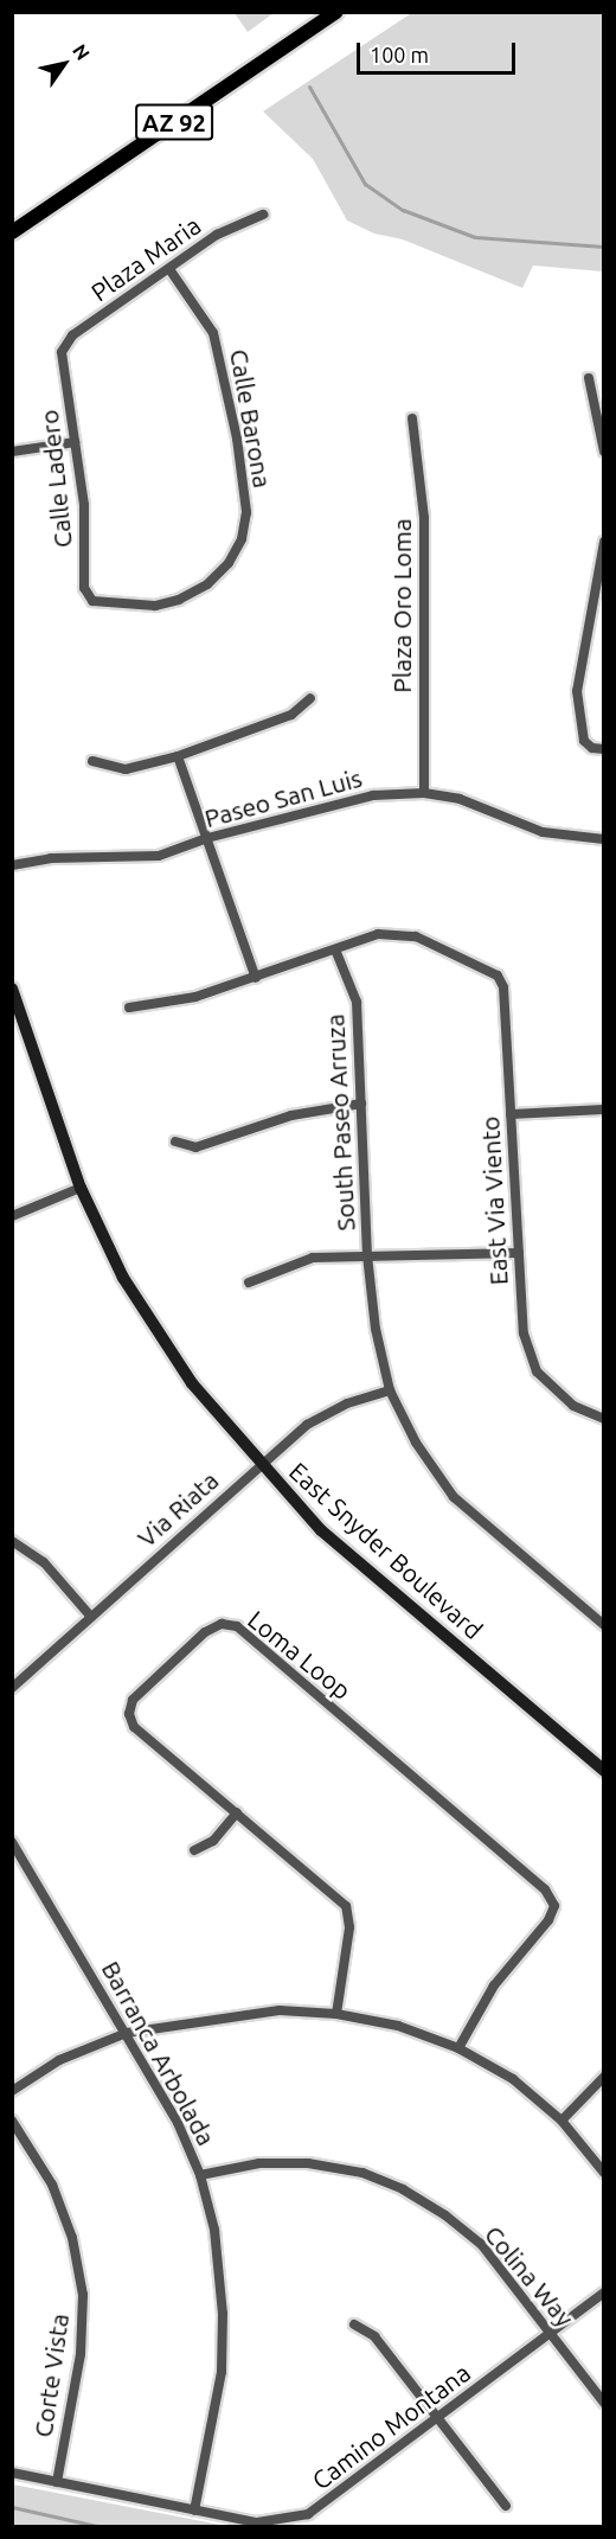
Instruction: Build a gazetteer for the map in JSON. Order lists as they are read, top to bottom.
{
  "streets": {
    "main road": ["AZ 92"],
    "street": [
      "Plaza Maria",
      "Calle Barona",
      "Calle Ladero",
      "Plaza Oro Loma",
      "Paseo San Luis",
      "South Paseo Arruza",
      "East Via Viento",
      "Via Riata",
      "East Snyder Boulevard",
      "Loma Loop",
      "Barranca Arbolada",
      "Colina Way",
      "Corte Vista",
      "Camino Montana"
    ]
  },
  "crossings": [
    ["Plaza Maria", "Calle Barona"],
    ["Plaza Maria", "Calle Ladero"],
    ["Calle Barona", "Calle Ladero"],
    ["Plaza Oro Loma", "Paseo San Luis"],
    ["South Paseo Arruza", "East Via Viento"],
    ["South Paseo Arruza", "Via Riata"],
    ["Via Riata", "East Snyder Boulevard"],
    ["Barranca Arbolada", "Colina Way"],
    ["Barranca Arbolada", "Camino Montana"],
    ["Colina Way", "Camino Montana"],
    ["Corte Vista", "Camino Montana"]
  ],
  "scale_bar": "100 m",
  "north": "top right"
}
